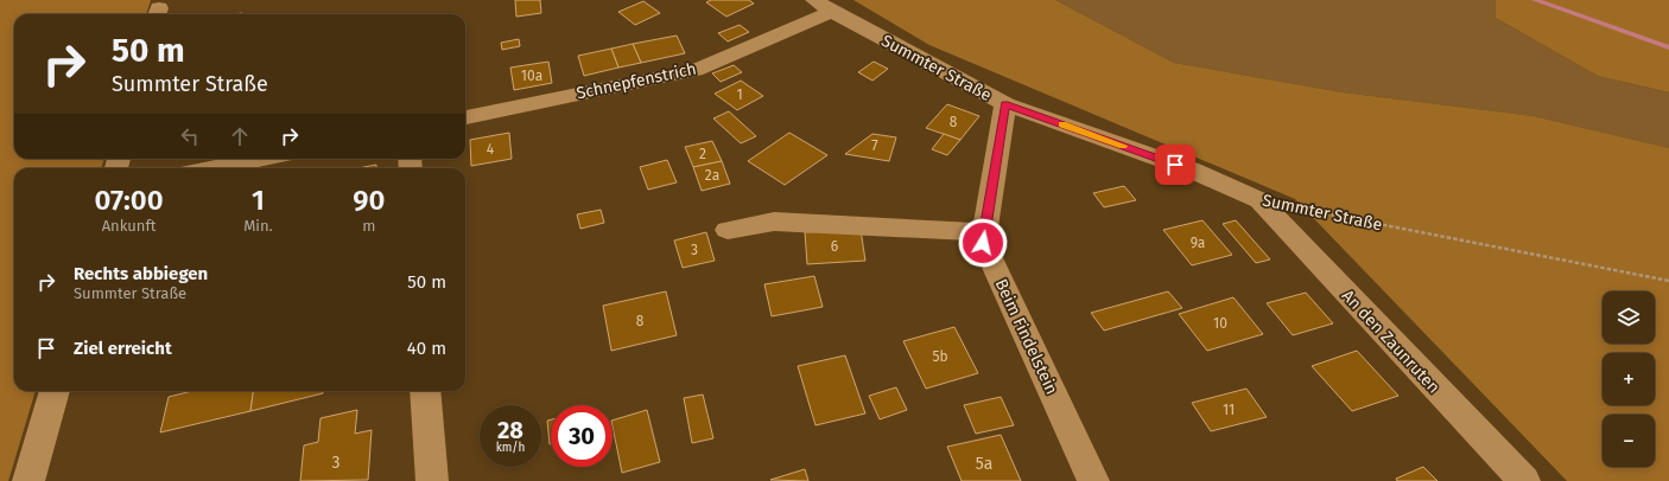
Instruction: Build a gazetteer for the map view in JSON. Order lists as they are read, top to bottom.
{
  "streets": {
    "street": [
      "Summter Straße",
      "Schnepfenstrich",
      "Beim Findelstein",
      "An den Zaunruten"
    ]
  },
  "crossings": [
    ["Summter Straße", "Schnepfenstrich"],
    ["Summter Straße", "Beim Findelstein"],
    ["Summter Straße", "An den Zaunruten"]
  ],
  "house_numbers": [
    "10a",
    "1",
    "8",
    "7",
    "4",
    "2",
    "2a",
    "9a",
    "6",
    "3",
    "8",
    "10",
    "5b",
    "11",
    "3",
    "5a"
  ],
  "page": {
    "turn": ["50 m", "Summter Straße"],
    "eta": [
      "07:00",
      "Ankunft",
      "1",
      "Min.",
      "90",
      "m"
    ],
    "list": [
      {
        "name": "Rechts abbiegen",
        "note": "Summter Straße",
        "value": "50 m"
      },
      {
        "name": "Ziel erreicht",
        "value": "40 m"
      }
    ],
    "map_buttons": ["+", "−"],
    "speed": "28 km/h",
    "limit": "30"
  }
}
